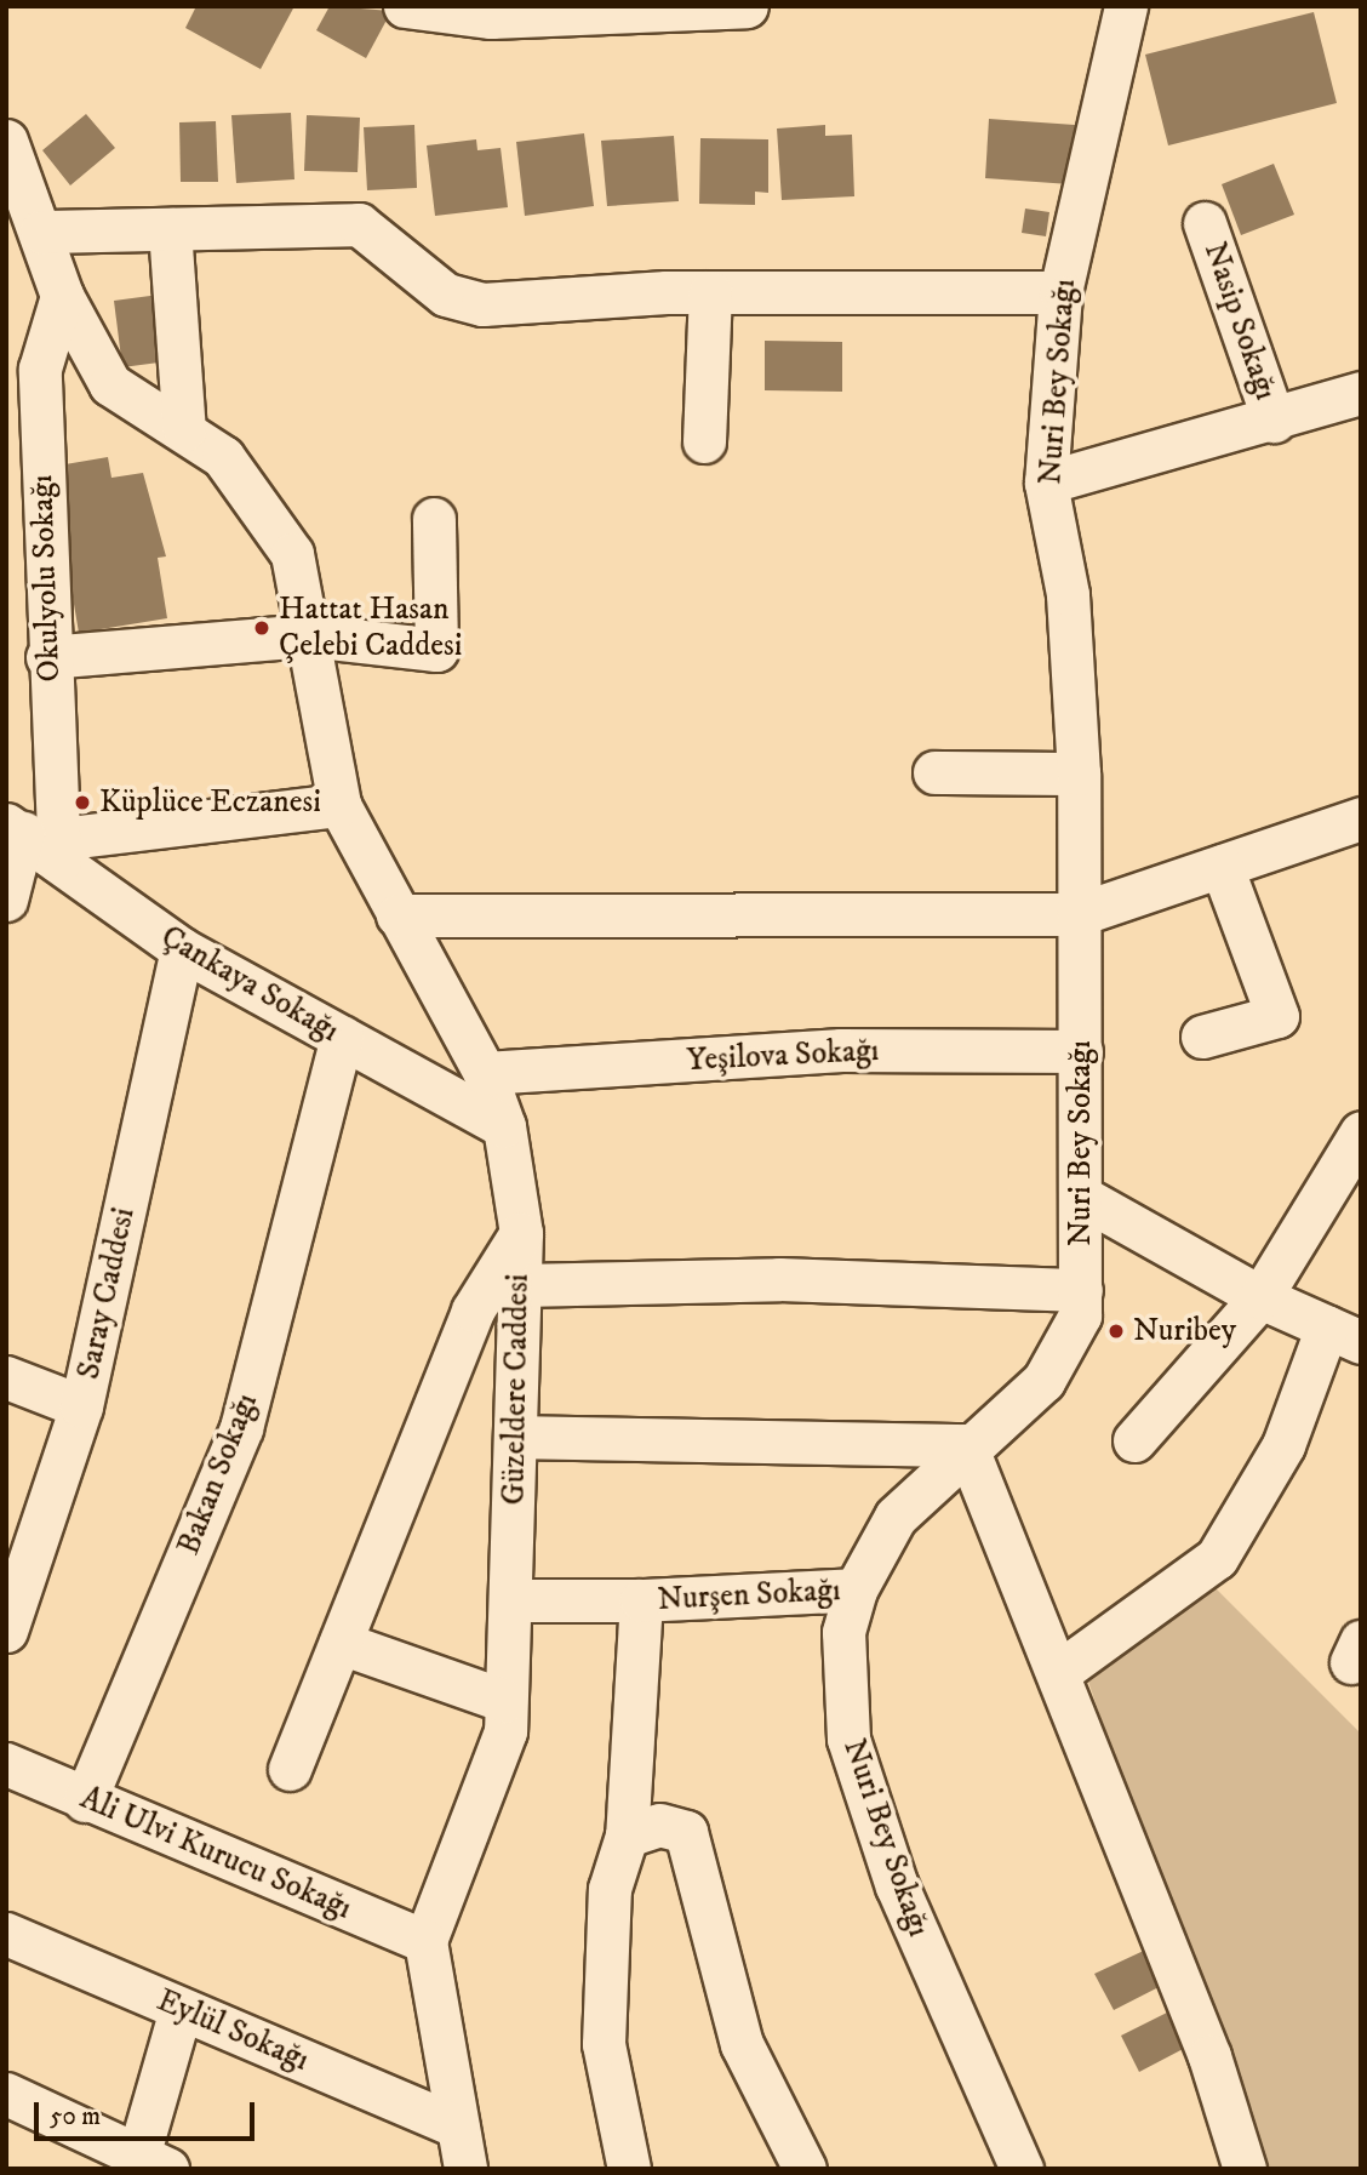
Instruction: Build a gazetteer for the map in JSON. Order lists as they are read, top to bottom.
{
  "streets": {
    "street": [
      "Nasip Sokağı",
      "Nuri Bey Sokağı",
      "Okulyolu Sokağı",
      "Çankaya Sokağı",
      "Yeşilova Sokağı",
      "Saray Caddesi",
      "Güzeldere Caddesi",
      "Bakan Sokağı",
      "Nurşen Sokağı",
      "Ali Ulvi Kurucu Sokağı",
      "Eylül Sokağı"
    ]
  },
  "crossings": [
    ["Nuri Bey Sokağı", "Yeşilova Sokağı"],
    ["Nuri Bey Sokağı", "Nurşen Sokağı"],
    ["Okulyolu Sokağı", "Çankaya Sokağı"],
    ["Okulyolu Sokağı", "Güzeldere Caddesi"],
    ["Çankaya Sokağı", "Saray Caddesi"],
    ["Çankaya Sokağı", "Güzeldere Caddesi"],
    ["Çankaya Sokağı", "Bakan Sokağı"],
    ["Yeşilova Sokağı", "Güzeldere Caddesi"],
    ["Güzeldere Caddesi", "Nurşen Sokağı"],
    ["Güzeldere Caddesi", "Ali Ulvi Kurucu Sokağı"],
    ["Bakan Sokağı", "Ali Ulvi Kurucu Sokağı"]
  ],
  "places": ["Hattat Hasan Çelebi Caddesi", "Küplüce Eczanesi", "Nuribey"],
  "scale_bar": "50 m"
}
